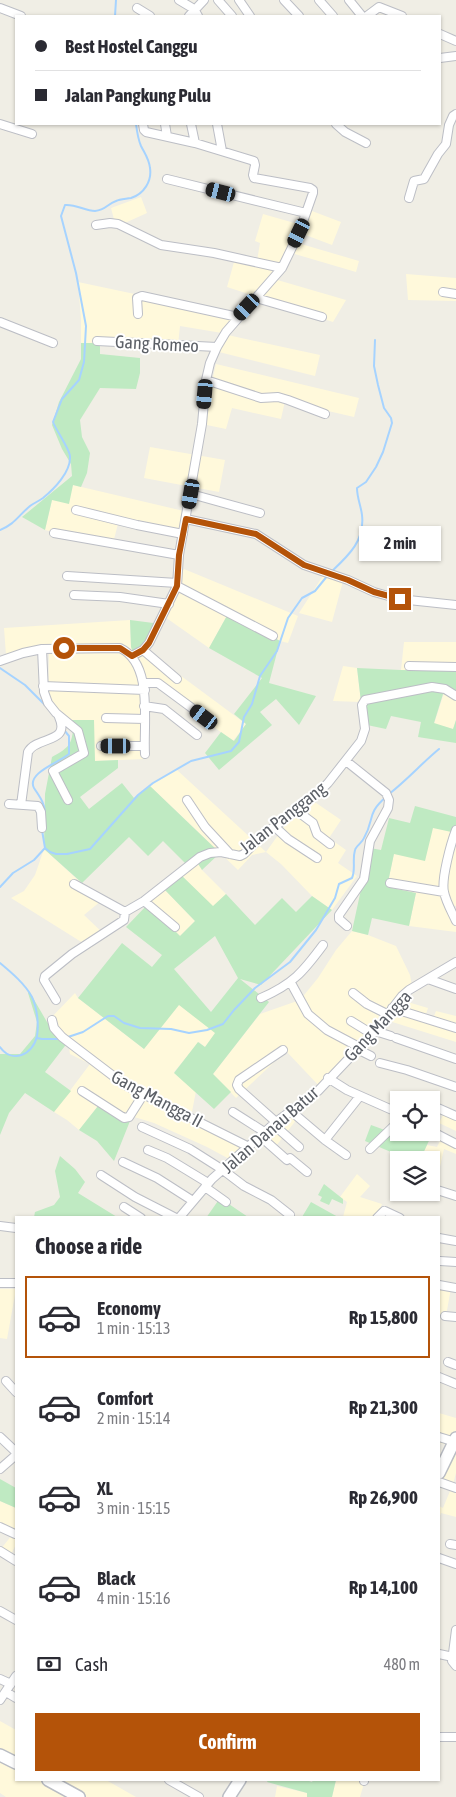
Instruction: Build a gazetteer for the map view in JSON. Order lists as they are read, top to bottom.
{
  "streets": {
    "street": [
      "Gang Romeo",
      "Jalan Panggang",
      "Gang Mangga",
      "Gang Mangga II",
      "Jalan Danau Batur"
    ]
  },
  "crossings": [
    ["Gang Mangga", "Jalan Danau Batur"],
    ["Gang Mangga II", "Jalan Danau Batur"]
  ],
  "page": {
    "banner": ["Best Hostel Canggu", "Jalan Pangkung Pulu"],
    "bubble": "2 min",
    "heading": "Choose a ride",
    "list": [
      {
        "name": "Economy",
        "note": "1 min · 15:13",
        "value": "Rp 15,800"
      },
      {
        "name": "Comfort",
        "note": "2 min · 15:14",
        "value": "Rp 21,300"
      },
      {
        "name": "XL",
        "note": "3 min · 15:15",
        "value": "Rp 26,900"
      },
      {
        "name": "Black",
        "note": "4 min · 15:16",
        "value": "Rp 14,100"
      }
    ],
    "pay": ["Cash", "480 m"],
    "buttons": "Confirm"
  }
}
